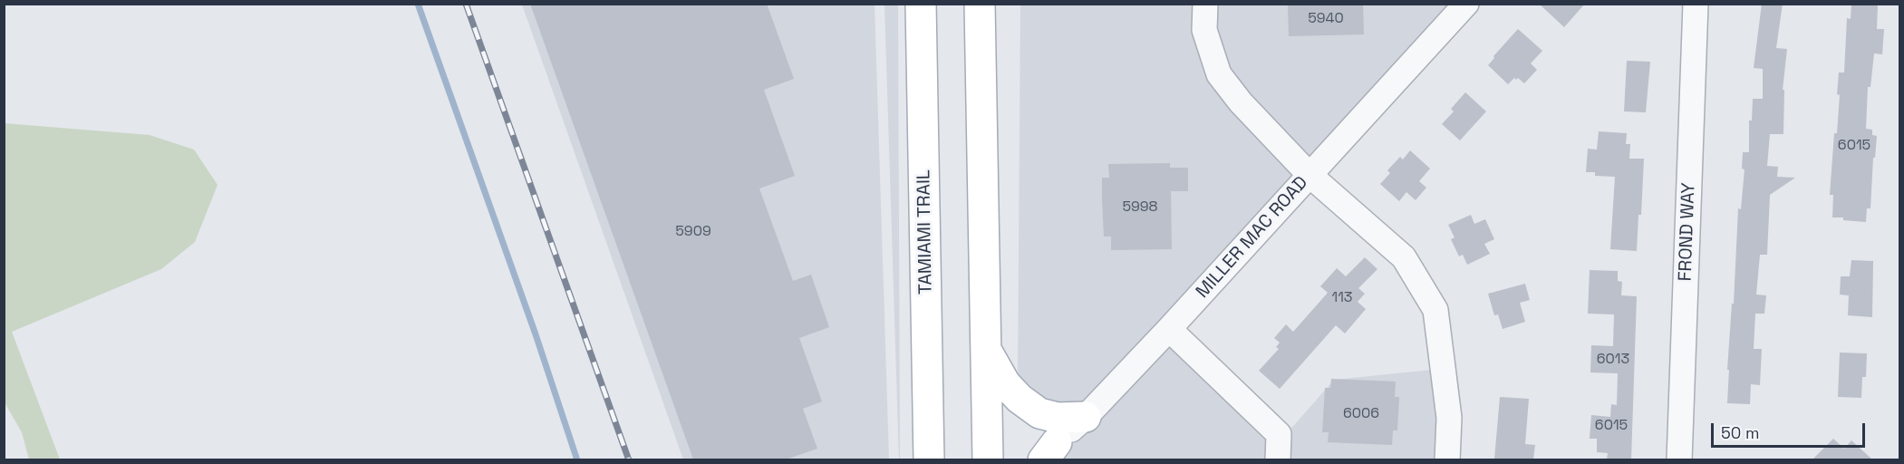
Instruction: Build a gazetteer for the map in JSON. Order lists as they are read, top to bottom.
{
  "streets": {
    "main road": ["TAMIAMI TRAIL"],
    "street": ["FROND WAY", "MILLER MAC ROAD"]
  },
  "house_numbers": [
    "5940",
    "6015",
    "5998",
    "5909",
    "113",
    "6013",
    "6006",
    "6015"
  ],
  "scale_bar": "50 m"
}
